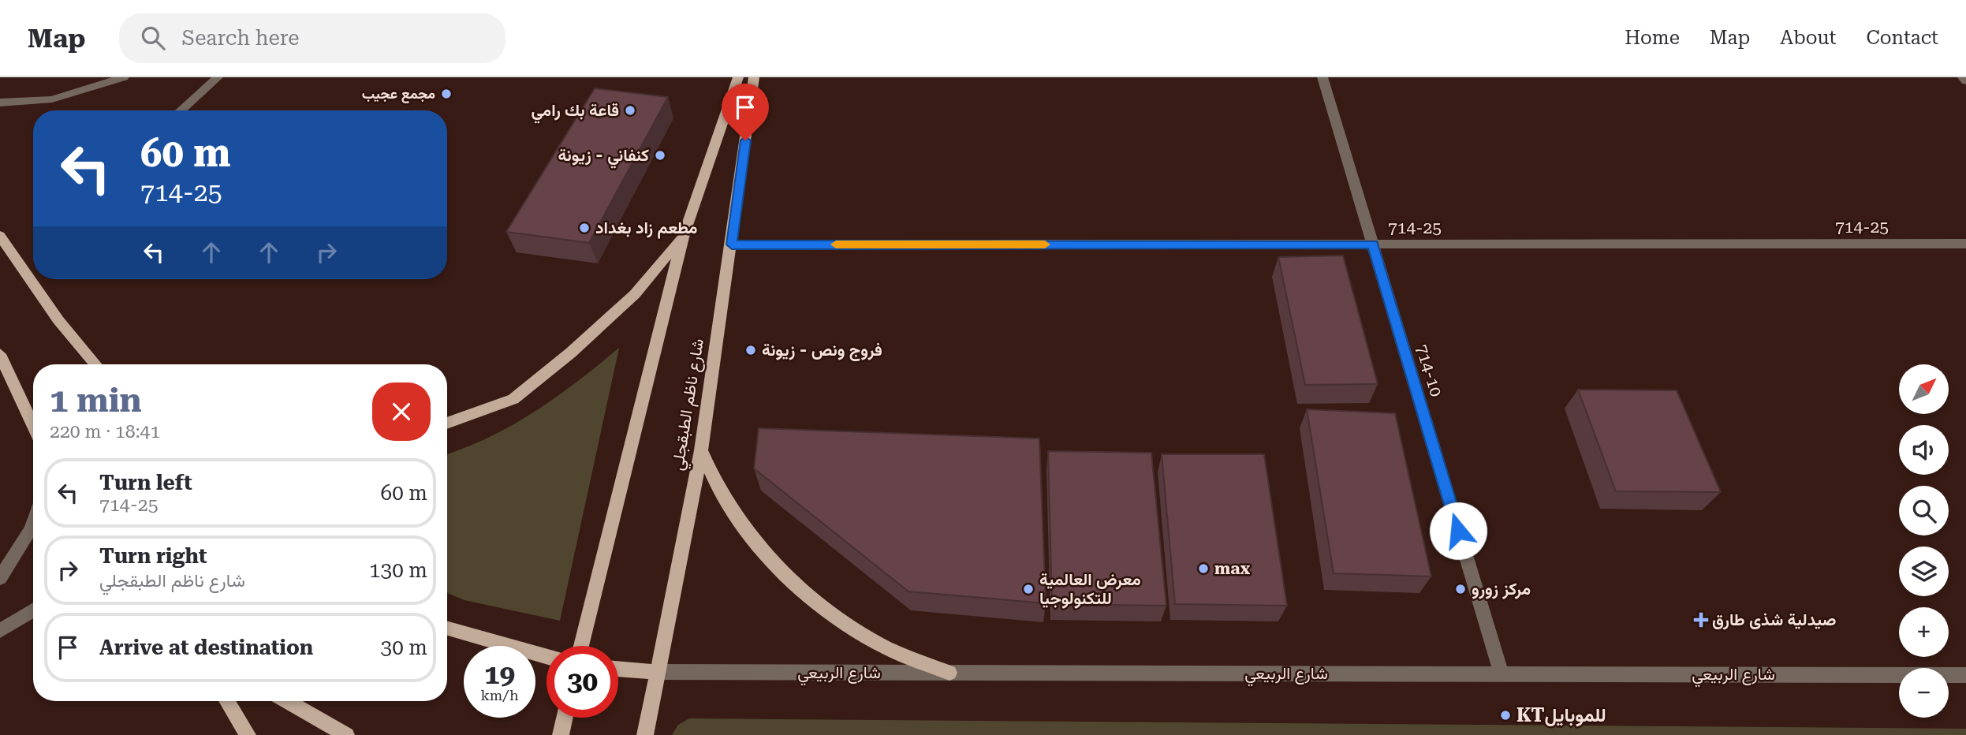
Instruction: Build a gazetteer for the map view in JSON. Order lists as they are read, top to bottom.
{
  "streets": {
    "main road": ["شارع ناظم الطبقجلي", "شارع الربيعي"],
    "street": ["714-25", "714-10"]
  },
  "crossings": [
    ["714-25", "714-10"],
    ["714-25", "شارع ناظم الطبقجلي"],
    ["714-10", "شارع الربيعي"],
    ["شارع ناظم الطبقجلي", "شارع الربيعي"]
  ],
  "places": {
    "other": [
      "مجمع عجيب",
      "قاعة بك رامي",
      "كنفاني - زيونة",
      "مطعم زاد بغداد",
      "فروج ونص - زيونة",
      "max",
      "معرض العالمية للتكنولوجيا",
      "مركز زورو",
      "KTللموبايل"
    ],
    "health": ["صيدلية شذى طارق"]
  },
  "north": "top right",
  "page": {
    "header": "Map",
    "search": "Search here",
    "nav": [
      "Home",
      "Map",
      "About",
      "Contact"
    ],
    "turn": ["60 m", "714-25"],
    "map_buttons": ["+", "−"],
    "heading": ["1 min", "220 m · 18:41"],
    "list": [
      {
        "name": "Turn left",
        "note": "714-25",
        "value": "60 m"
      },
      {
        "name": "Turn right",
        "note": "شارع ناظم الطبقجلي",
        "value": "130 m"
      },
      {
        "name": "Arrive at destination",
        "value": "30 m"
      }
    ],
    "speed": "19 km/h",
    "limit": "30"
  }
}
